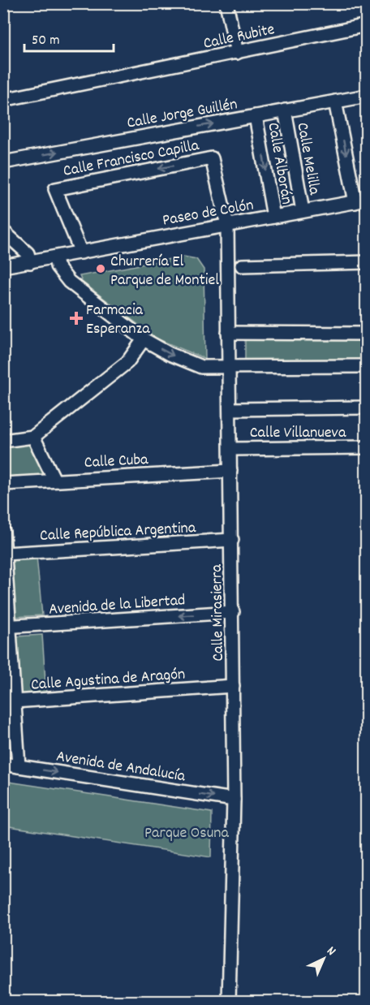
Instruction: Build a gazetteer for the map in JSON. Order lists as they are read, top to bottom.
{
  "streets": {
    "street": [
      "Calle Rubite",
      "Calle Jorge Guillén",
      "Calle Francisco Capilla",
      "Calle Melilla",
      "Calle Alborán",
      "Paseo de Colón",
      "Calle Villanueva",
      "Calle Cuba",
      "Calle República Argentina",
      "Avenida de la Libertad",
      "Calle Mirasierra",
      "Calle Agustina de Aragón",
      "Avenida de Andalucía"
    ]
  },
  "crossings": [
    ["Calle Jorge Guillén", "Calle Melilla"],
    ["Calle Jorge Guillén", "Calle Alborán"],
    ["Calle Francisco Capilla", "Paseo de Colón"],
    ["Calle Francisco Capilla", "Calle Mirasierra"],
    ["Calle Melilla", "Paseo de Colón"],
    ["Calle Alborán", "Paseo de Colón"],
    ["Paseo de Colón", "Calle Mirasierra"],
    ["Calle Villanueva", "Calle Mirasierra"],
    ["Calle Cuba", "Calle Mirasierra"],
    ["Calle República Argentina", "Calle Mirasierra"],
    ["Avenida de la Libertad", "Calle Mirasierra"],
    ["Calle Mirasierra", "Calle Agustina de Aragón"],
    ["Calle Mirasierra", "Avenida de Andalucía"]
  ],
  "one_way": ["Calle Jorge Guillén", "Avenida de la Libertad", "Avenida de Andalucía"],
  "parks": ["Parque Osuna"],
  "places": {
    "other": ["Churrería El Parque de Montiel"],
    "health": ["Farmacia Esperanza"]
  },
  "scale_bar": "50 m",
  "north": "top right"
}
